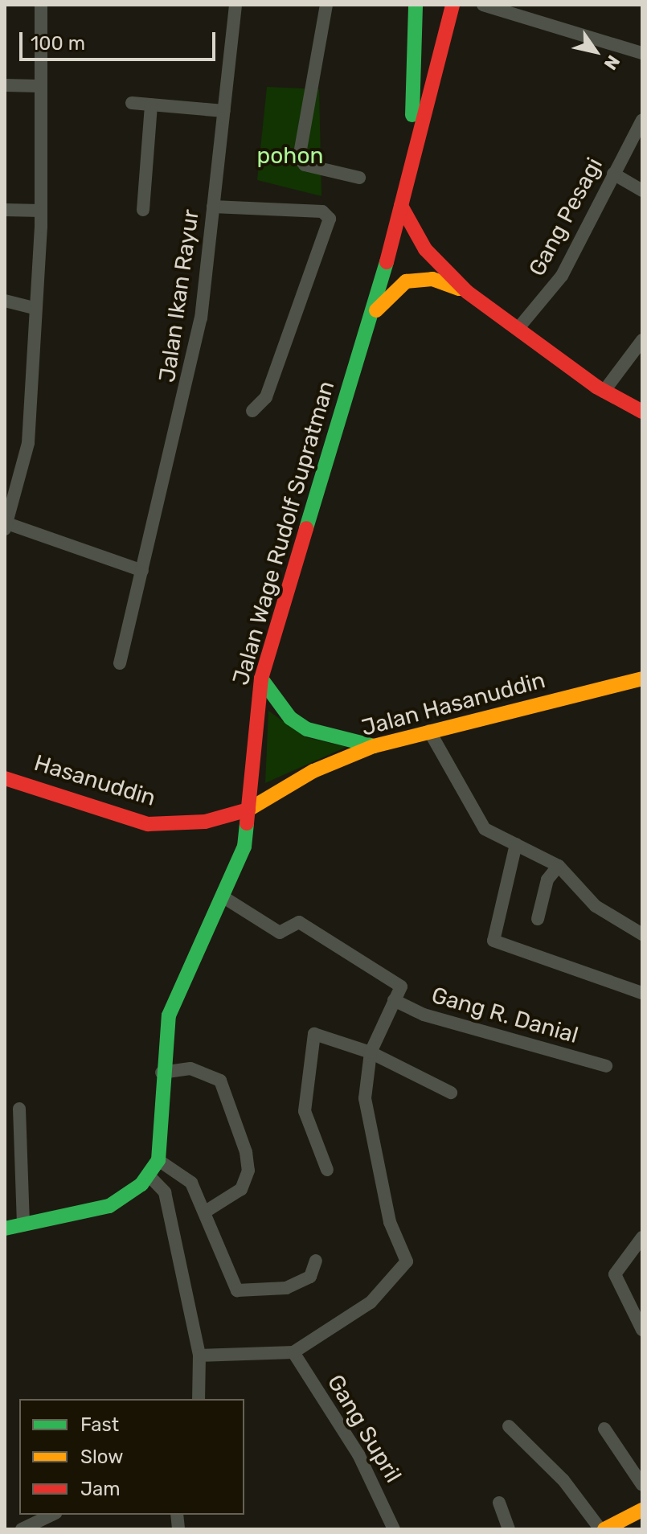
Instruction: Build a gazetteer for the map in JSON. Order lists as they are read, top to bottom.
{
  "streets": {
    "main road": ["Jalan Wage Rudolf Supratman", "Jalan Hasanuddin", "Hasanuddin"],
    "street": [
      "Gang Pesagi",
      "Jalan Ikan Rayur",
      "Gang R. Danial",
      "Gang Supril"
    ]
  },
  "crossings": [
    ["Jalan Wage Rudolf Supratman", "Jalan Hasanuddin"],
    ["Jalan Wage Rudolf Supratman", "Hasanuddin"],
    ["Jalan Wage Rudolf Supratman", "Gang R. Danial"],
    ["Jalan Hasanuddin", "Hasanuddin"]
  ],
  "parks": ["pohon"],
  "legend": ["Fast", "Slow", "Jam"],
  "scale_bar": "100 m",
  "north": "bottom right"
}
